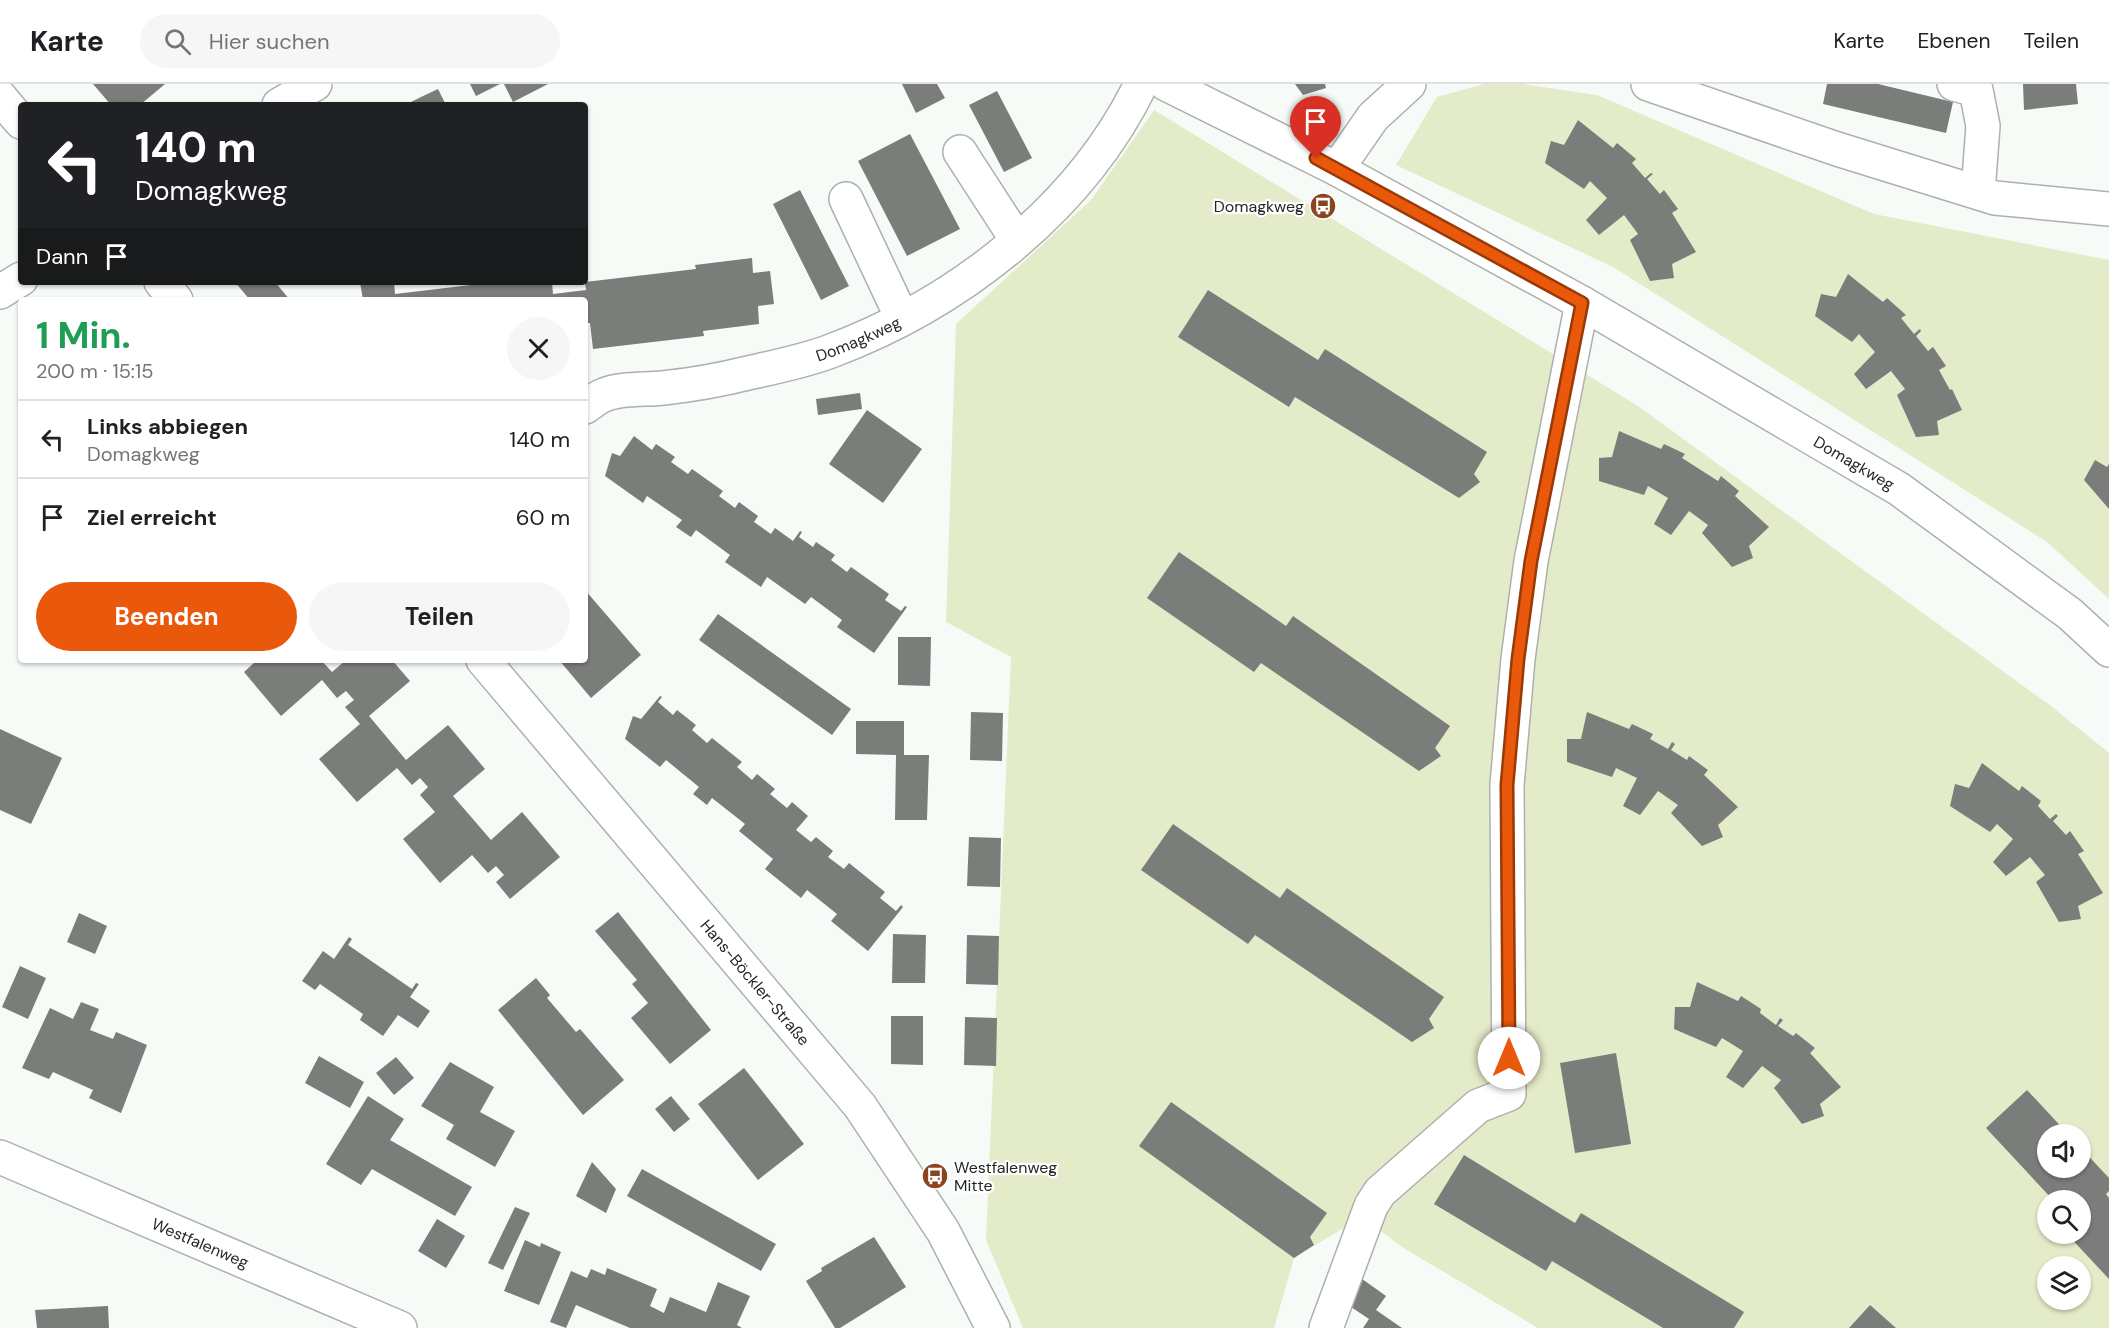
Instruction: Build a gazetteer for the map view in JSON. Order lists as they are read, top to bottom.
{
  "streets": {
    "street": ["Domagkweg", "Hans-Böckler-Straße", "Westfalenweg"]
  },
  "places": {
    "bus stop": ["Domagkweg", "Westfalenweg Mitte"]
  },
  "page": {
    "header": "Karte",
    "search": "Hier suchen",
    "nav": ["Karte", "Ebenen", "Teilen"],
    "turn": ["140 m", "Domagkweg"],
    "then": "Dann",
    "heading": ["1 Min.", "200 m · 15:15"],
    "list": [
      {
        "name": "Links abbiegen",
        "note": "Domagkweg",
        "value": "140 m"
      },
      {
        "name": "Ziel erreicht",
        "value": "60 m"
      }
    ],
    "buttons": ["Beenden", "Teilen"]
  }
}
